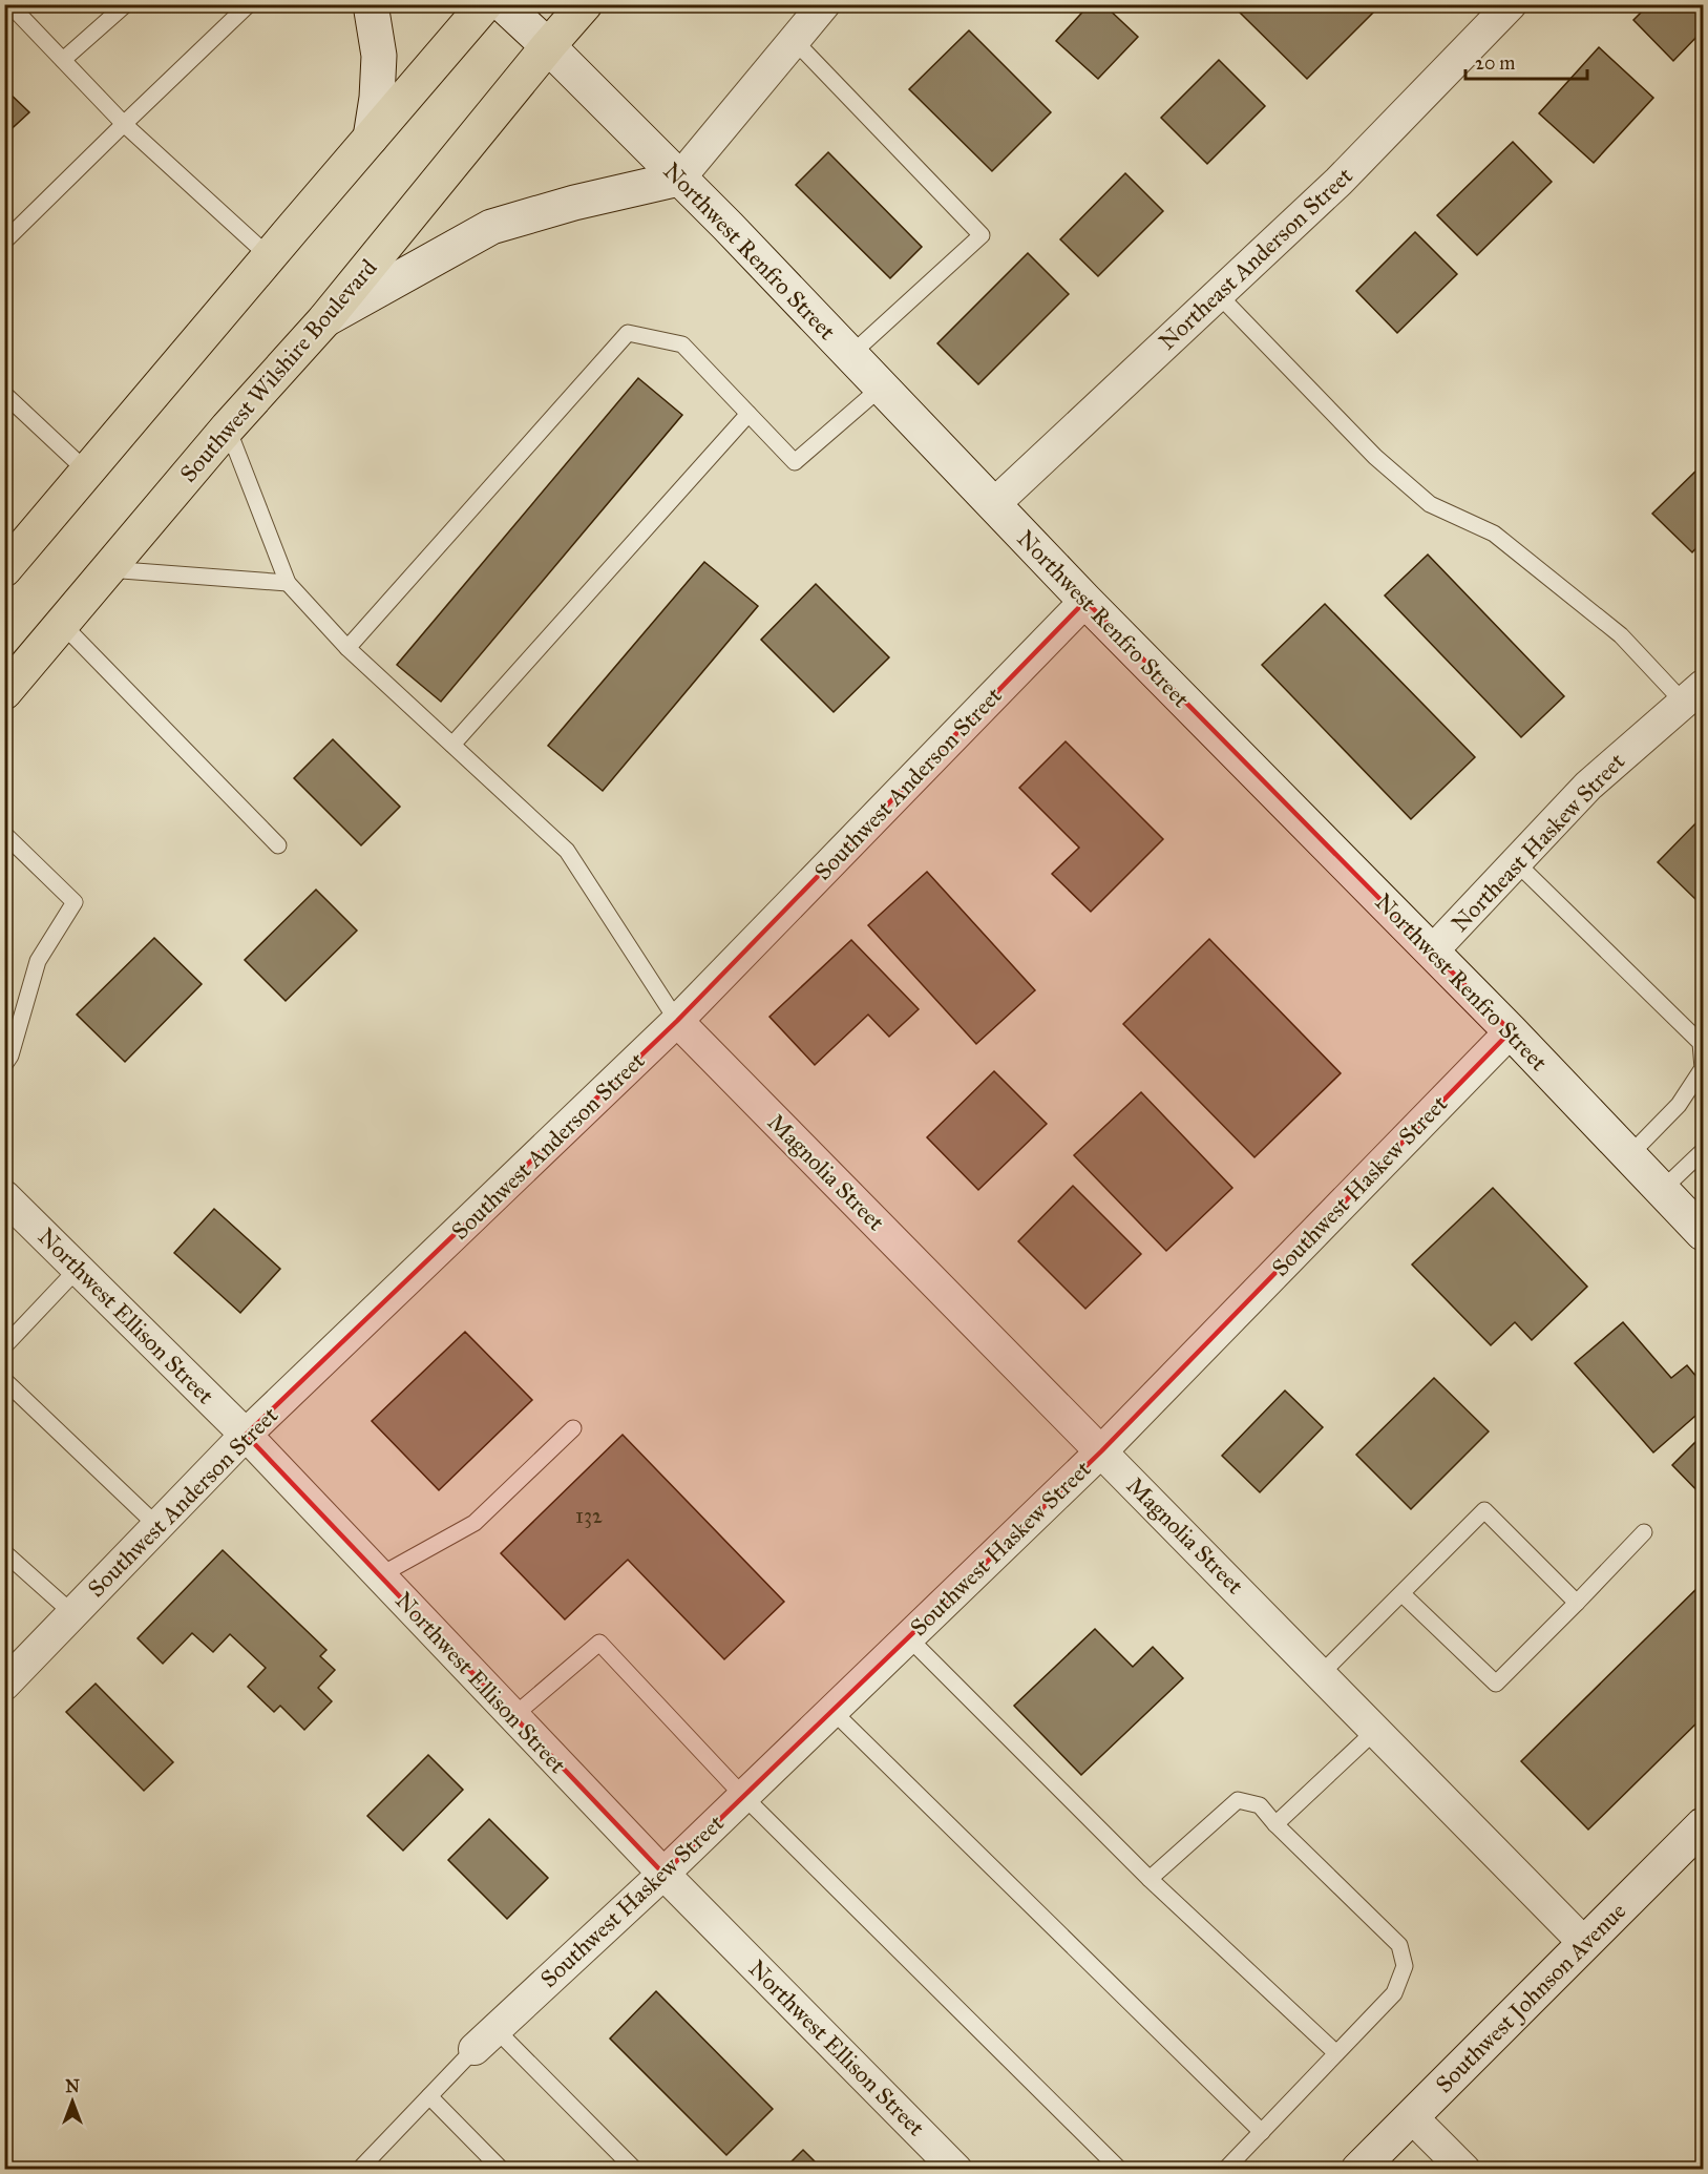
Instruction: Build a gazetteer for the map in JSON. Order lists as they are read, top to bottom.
{
  "streets": {
    "main road": ["Northwest Renfro Street", "Southwest Wilshire Boulevard", "Southwest Johnson Avenue"],
    "street": [
      "Northeast Anderson Street",
      "Southwest Anderson Street",
      "Northeast Haskew Street",
      "Magnolia Street",
      "Southwest Haskew Street",
      "Northwest Ellison Street"
    ]
  },
  "crossings": [
    ["Northwest Renfro Street", "Northeast Anderson Street"],
    ["Northwest Renfro Street", "Southwest Wilshire Boulevard"],
    ["Northwest Renfro Street", "Southwest Anderson Street"],
    ["Northwest Renfro Street", "Northeast Haskew Street"],
    ["Northwest Renfro Street", "Southwest Haskew Street"],
    ["Southwest Anderson Street", "Magnolia Street"],
    ["Southwest Anderson Street", "Northwest Ellison Street"],
    ["Magnolia Street", "Southwest Haskew Street"],
    ["Magnolia Street", "Southwest Johnson Avenue"],
    ["Southwest Haskew Street", "Northwest Ellison Street"]
  ],
  "house_numbers": ["132"],
  "scale_bar": "20 m",
  "north": "top"
}
